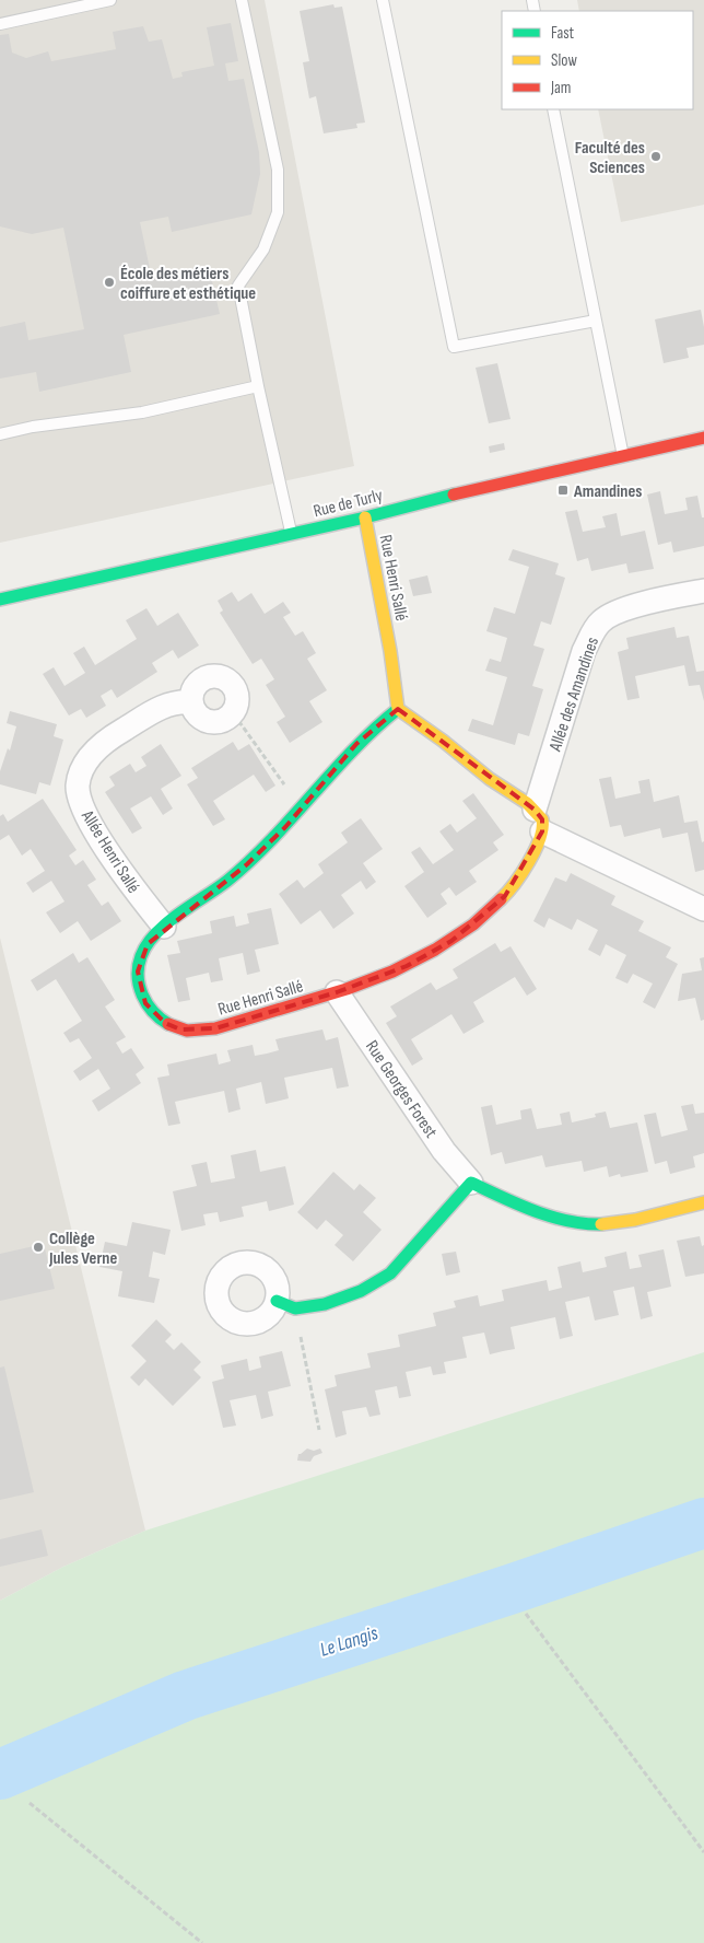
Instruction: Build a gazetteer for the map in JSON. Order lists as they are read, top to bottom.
{
  "streets": {
    "street": [
      "Rue de Turly",
      "Rue Henri Sallé",
      "Allée des Amandines",
      "Allée Henri Sallé",
      "Rue Georges Forest"
    ]
  },
  "crossings": [
    ["Rue de Turly", "Rue Henri Sallé"],
    ["Rue Henri Sallé", "Allée Henri Sallé"],
    ["Rue Henri Sallé", "Rue Georges Forest"]
  ],
  "water": ["Le Langis"],
  "places": {
    "other": ["Faculté des Sciences", "École des métiers coiffure et esthétique", "Collège Jules Verne"],
    "transit": ["Amandines"]
  },
  "legend": ["Fast", "Slow", "Jam"]
}
